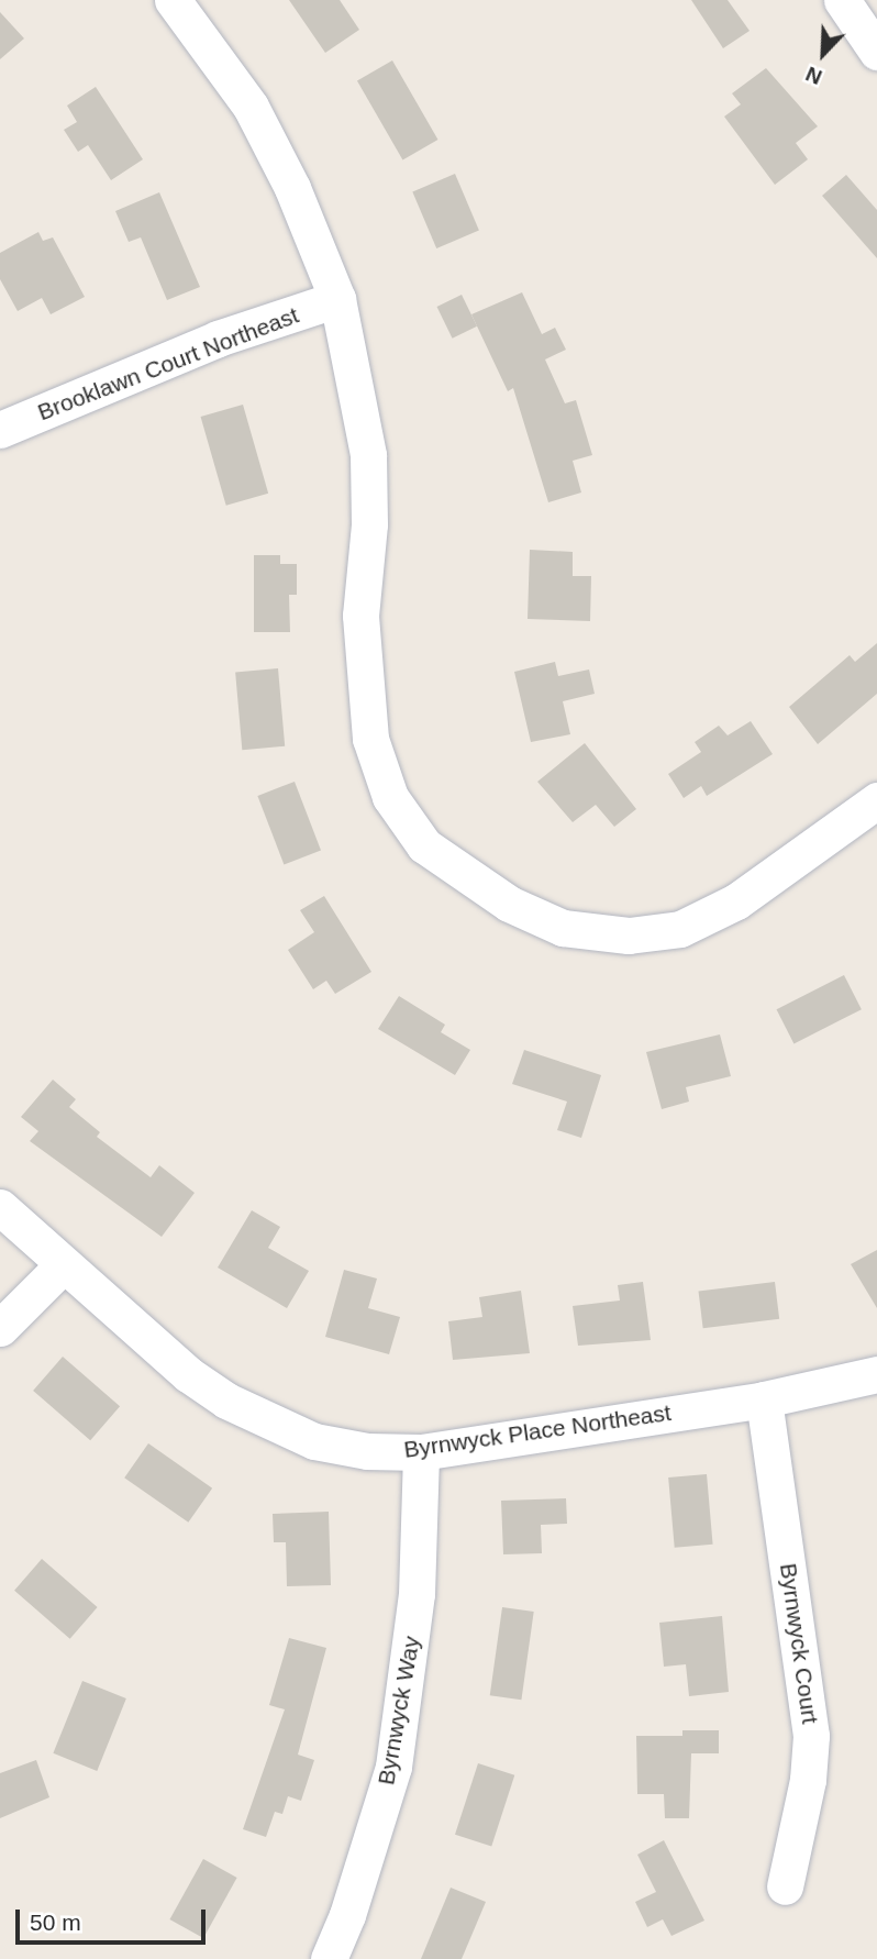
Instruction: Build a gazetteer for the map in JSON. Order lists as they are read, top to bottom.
{
  "streets": {
    "street": [
      "Brooklawn Court Northeast",
      "Byrnwyck Place Northeast",
      "Byrnwyck Court",
      "Byrnwyck Way"
    ]
  },
  "crossings": [
    ["Byrnwyck Place Northeast", "Byrnwyck Court"],
    ["Byrnwyck Place Northeast", "Byrnwyck Way"]
  ],
  "scale_bar": "50 m",
  "north": "bottom left"
}
